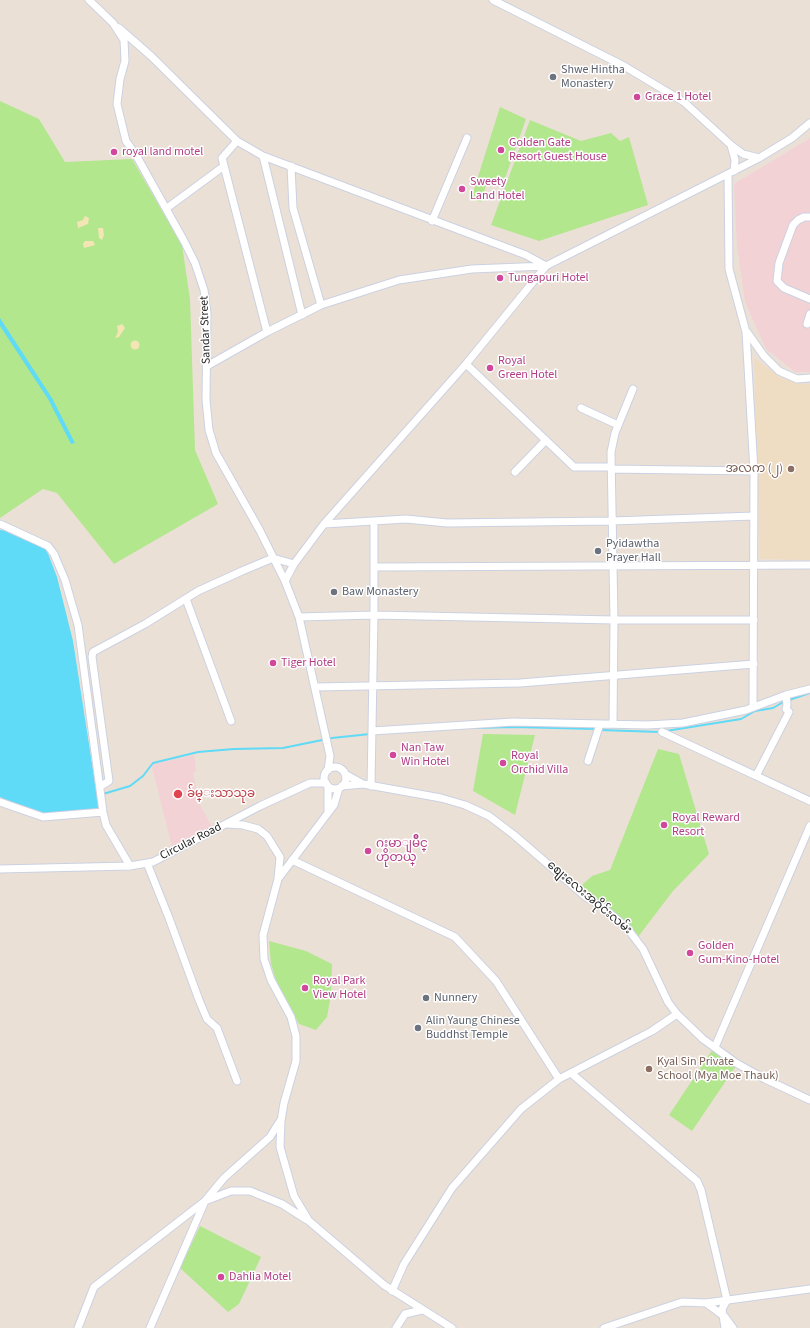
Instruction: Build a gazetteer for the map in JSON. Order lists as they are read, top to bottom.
{
  "streets": {
    "street": ["Sandar Street", "Circular Road", "စျေးလေးအဝိုင်းလမ်း"]
  },
  "places": [
    "Shwe Hintha Monastery",
    "Grace 1 Hotel",
    "Golden Gate Resort Guest House",
    "royal land motel",
    "Sweety Land Hotel",
    "Tungapuri Hotel",
    "Royal Green Hotel",
    "အလက (၂)",
    "Pyidawtha Prayer Hall",
    "Baw Monastery",
    "Tiger Hotel",
    "Nan Taw Win Hotel",
    "Royal Orchid Villa",
    "ခ်မ္းသာသုခ",
    "Royal Reward Resort",
    "ဂႏမာျမိဳင္ ဟိုတယ္",
    "Golden Gum-Kino-Hotel",
    "Royal Park View Hotel",
    "Nunnery",
    "Alin Yaung Chinese Buddhst Temple",
    "Kyal Sin Private School (Mya Moe Thauk)",
    "Dahlia Motel"
  ]
}
